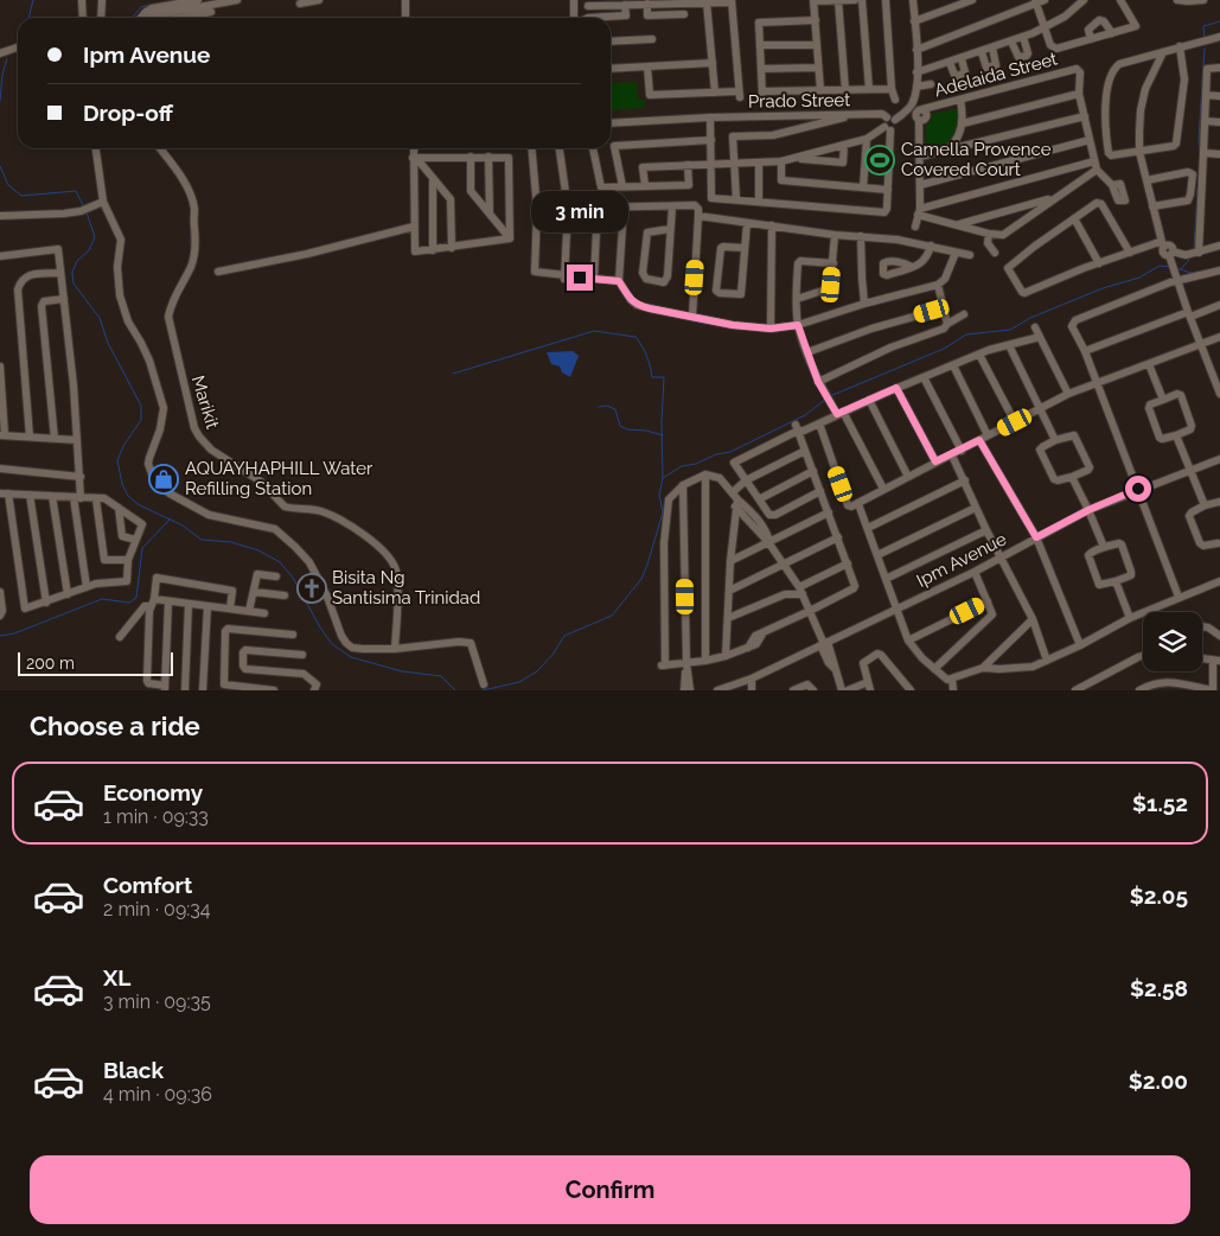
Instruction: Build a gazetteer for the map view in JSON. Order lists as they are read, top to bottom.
{
  "streets": {
    "street": [
      "Adelaida Street",
      "Prado Street",
      "Marikit",
      "Ipm Avenue"
    ]
  },
  "places": {
    "sports": ["Camella Provence Covered Court"],
    "shop": ["AQUAYHAPHILL Water Refilling Station"],
    "church": ["Bisita Ng Santisima Trinidad"]
  },
  "scale_bar": "200 m",
  "page": {
    "banner": ["Ipm Avenue", "Drop-off"],
    "bubble": "3 min",
    "scale": "200 m",
    "heading": "Choose a ride",
    "list": [
      {
        "name": "Economy",
        "note": "1 min · 09:33",
        "value": "$1.52"
      },
      {
        "name": "Comfort",
        "note": "2 min · 09:34",
        "value": "$2.05"
      },
      {
        "name": "XL",
        "note": "3 min · 09:35",
        "value": "$2.58"
      },
      {
        "name": "Black",
        "note": "4 min · 09:36",
        "value": "$2.00"
      }
    ],
    "buttons": "Confirm"
  }
}
